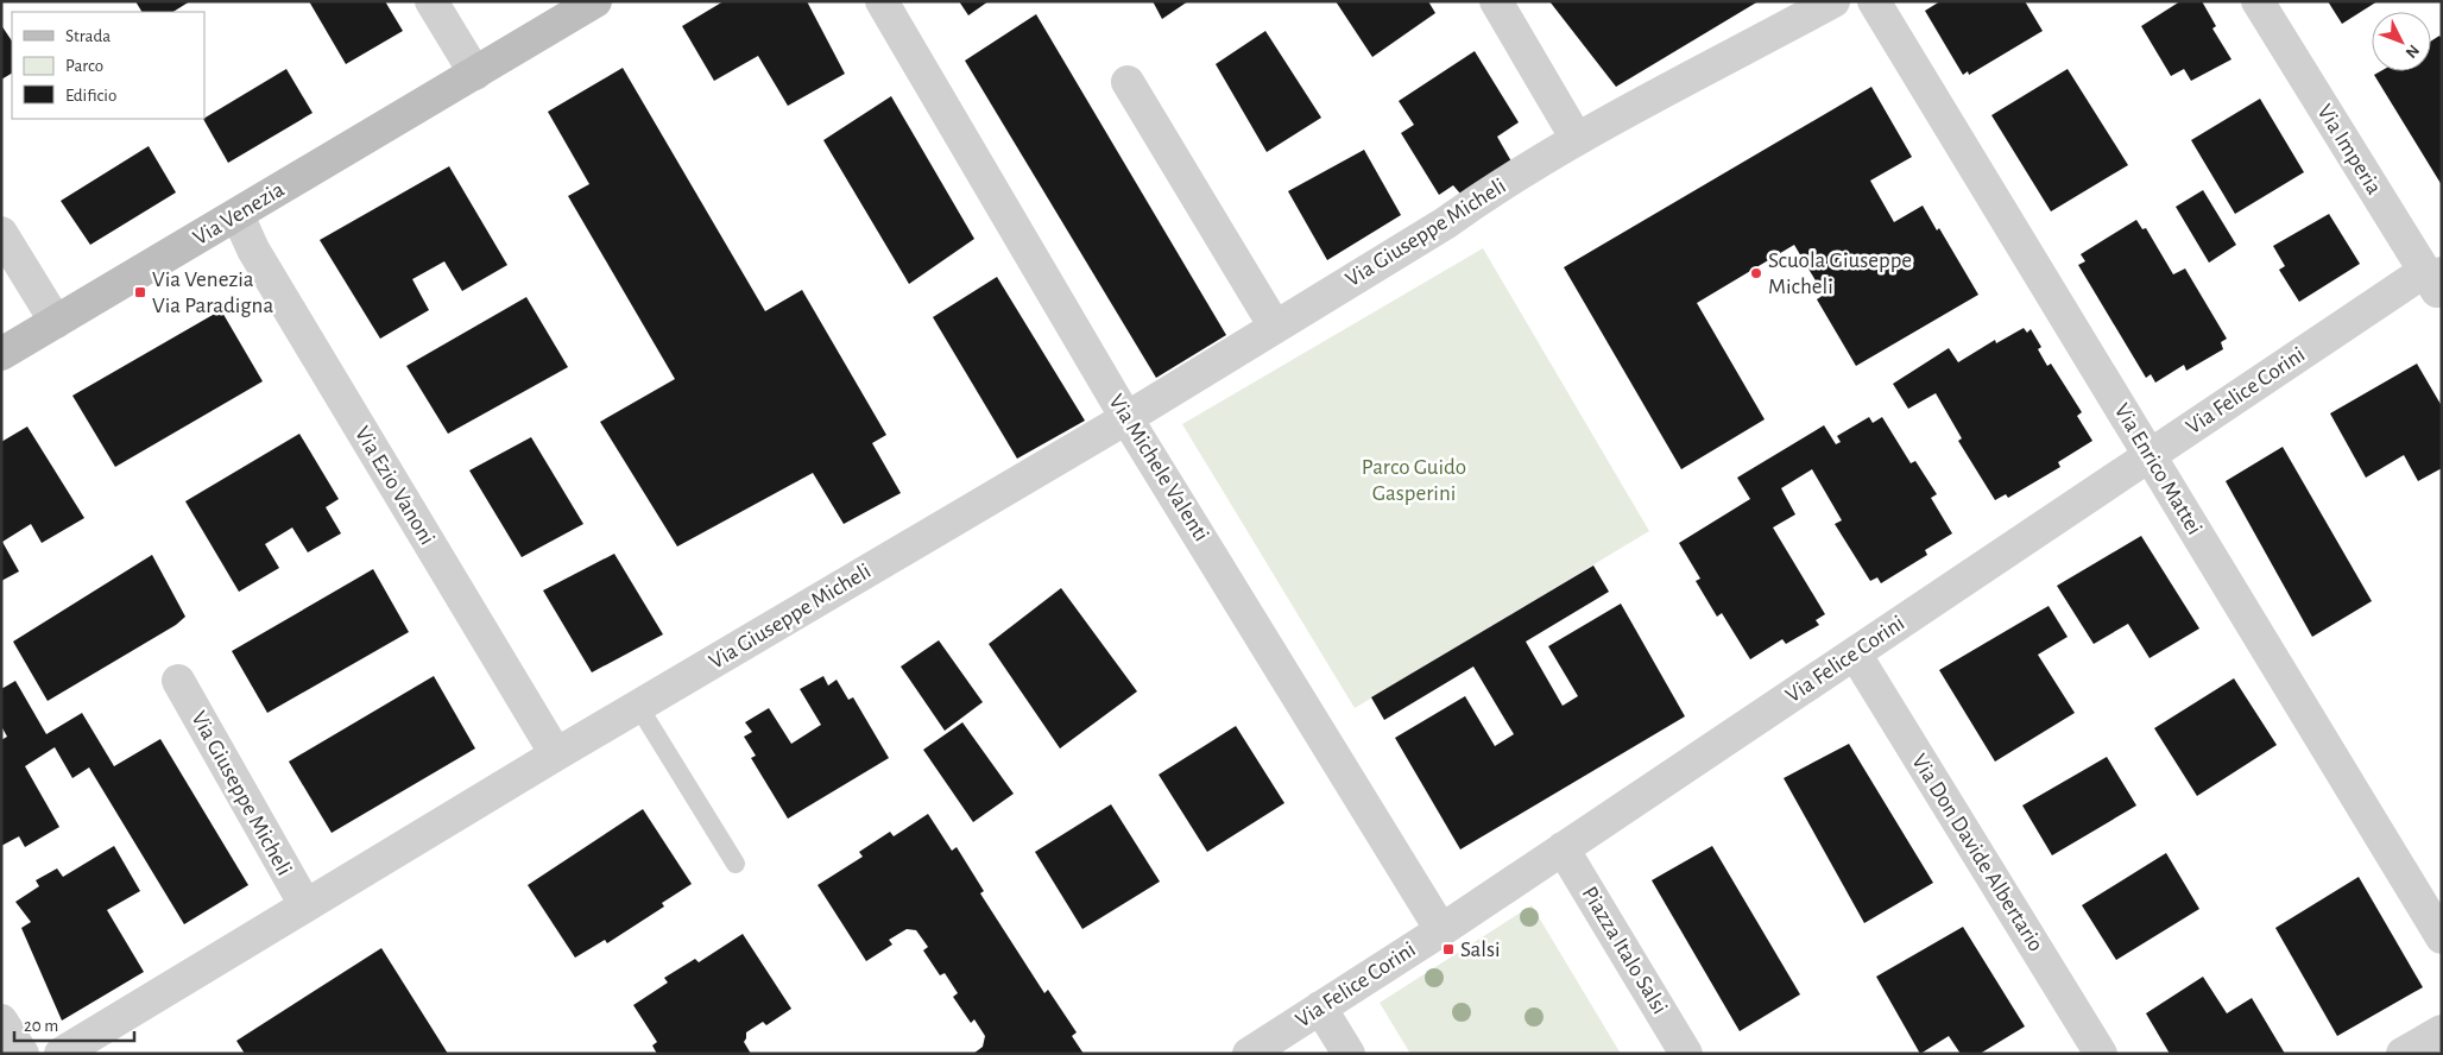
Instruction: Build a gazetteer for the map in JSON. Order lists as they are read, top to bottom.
{
  "streets": {
    "street": [
      "Via Imperia",
      "Via Venezia",
      "Via Giuseppe Micheli",
      "Via Felice Corini",
      "Via Michele Valenti",
      "Via Enrico Mattei",
      "Via Ezio Vanoni",
      "Via Don Davide Albertario",
      "Piazza Italo Salsi"
    ]
  },
  "crossings": [
    ["Via Imperia", "Via Felice Corini"],
    ["Via Venezia", "Via Ezio Vanoni"],
    ["Via Giuseppe Micheli", "Via Michele Valenti"],
    ["Via Giuseppe Micheli", "Via Ezio Vanoni"],
    ["Via Felice Corini", "Via Michele Valenti"],
    ["Via Felice Corini", "Via Enrico Mattei"],
    ["Via Felice Corini", "Via Don Davide Albertario"],
    ["Via Felice Corini", "Piazza Italo Salsi"]
  ],
  "parks": ["Parco Guido Gasperini"],
  "places": {
    "other": ["Scuola Giuseppe Micheli"],
    "transit": ["Via Venezia Via Paradigna", "Salsi"]
  },
  "legend": ["Strada", "Parco", "Edificio"],
  "scale_bar": "20 m",
  "north": "bottom right"
}
